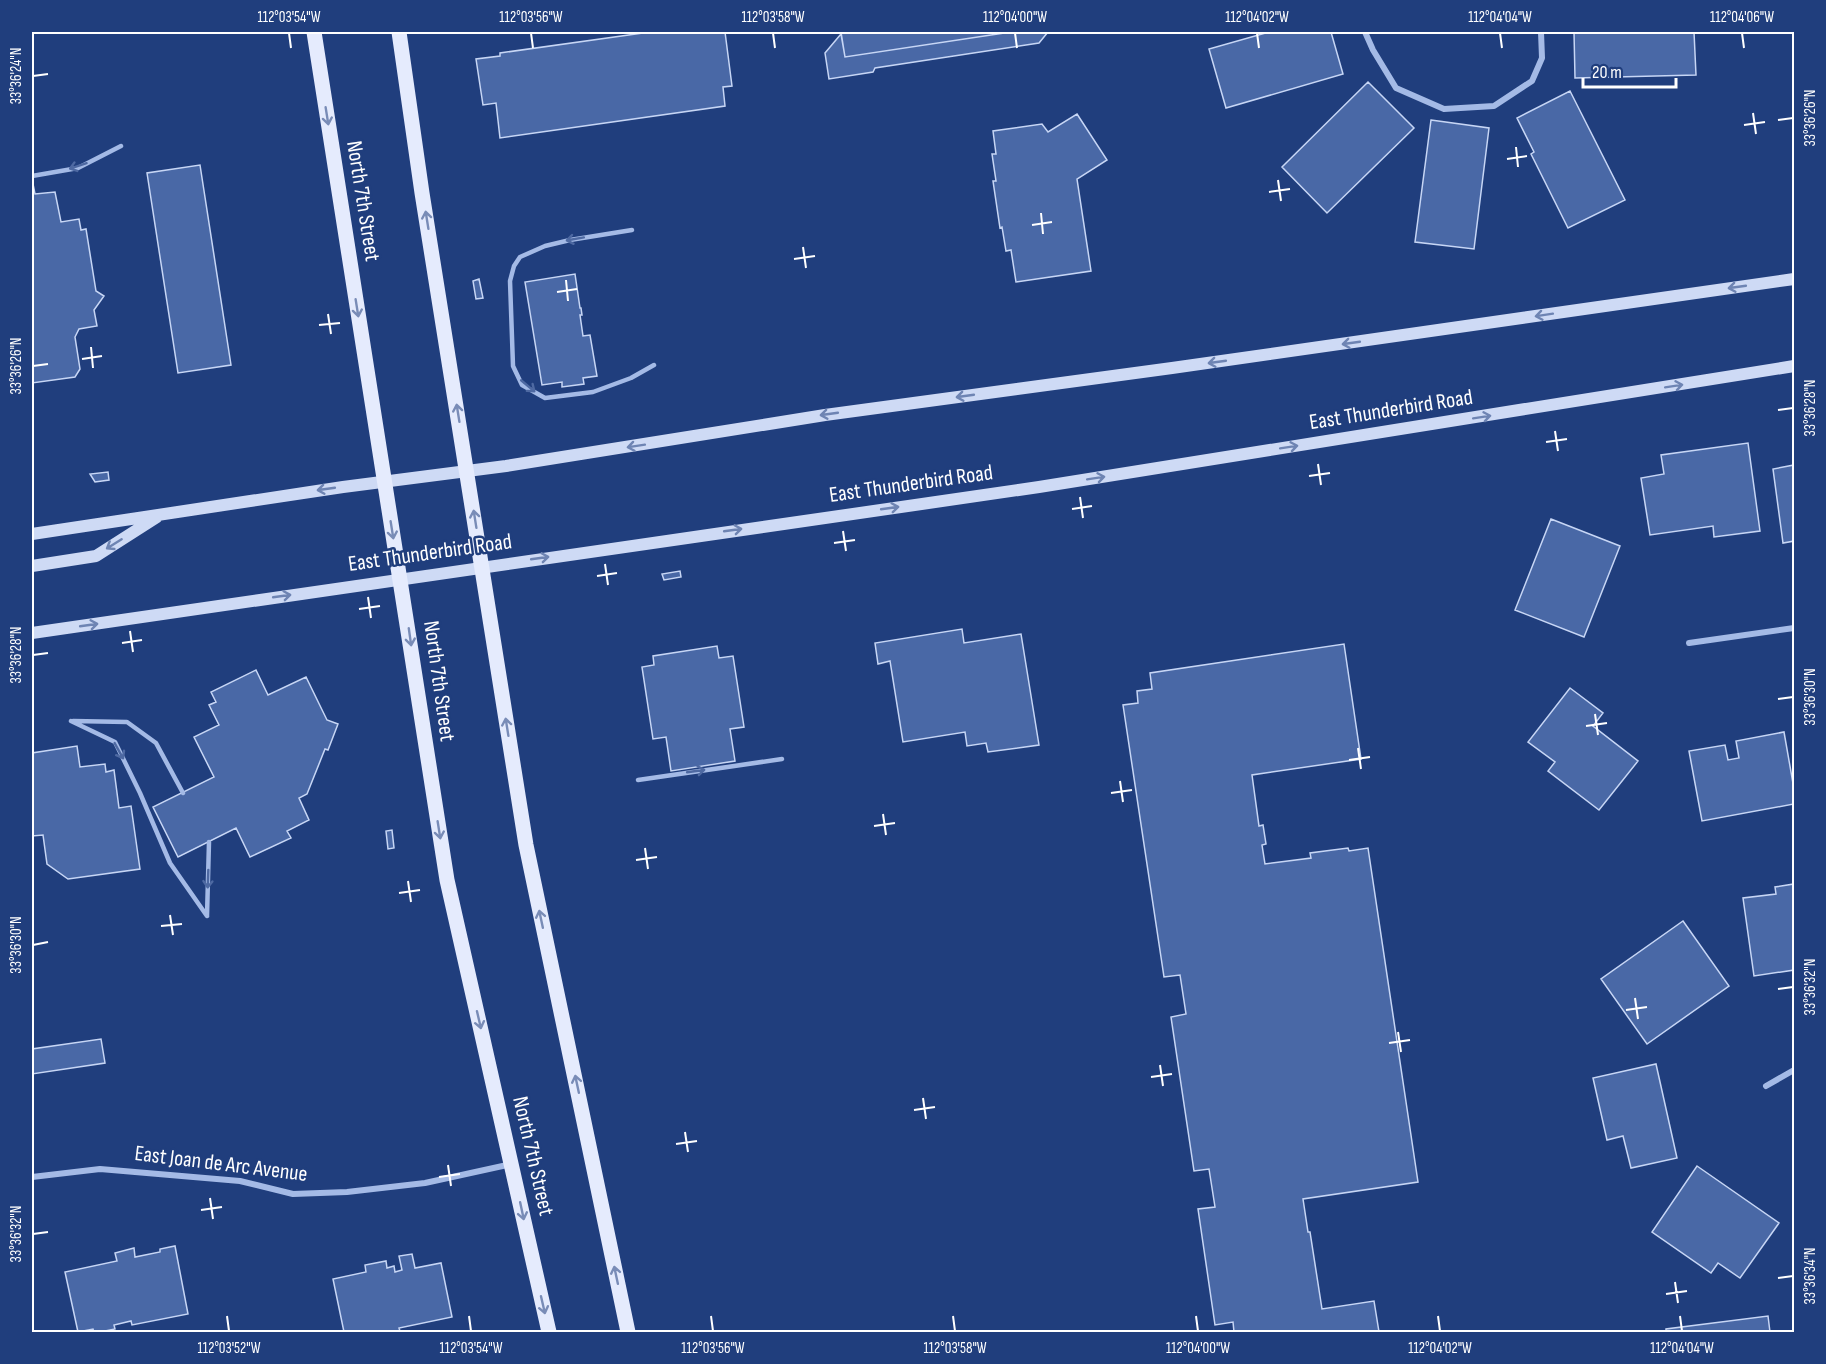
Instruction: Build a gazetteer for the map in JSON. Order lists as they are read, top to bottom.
{
  "streets": {
    "main road": ["North 7th Street", "East Thunderbird Road"],
    "street": ["East Joan de Arc Avenue"]
  },
  "crossings": [
    ["North 7th Street", "East Thunderbird Road"],
    ["North 7th Street", "East Joan de Arc Avenue"]
  ],
  "scale_bar": "20 m",
  "coordinates": [
    "112°03'54\"W",
    "112°03'56\"W",
    "112°03'58\"W",
    "112°04'00\"W",
    "112°04'02\"W",
    "112°04'04\"W",
    "112°04'06\"W",
    "33°36'24\"N",
    "33°36'26\"N",
    "33°36'28\"N",
    "33°36'30\"N",
    "33°36'32\"N",
    "33°36'34\"N",
    "112°03'52\"W"
  ]
}
